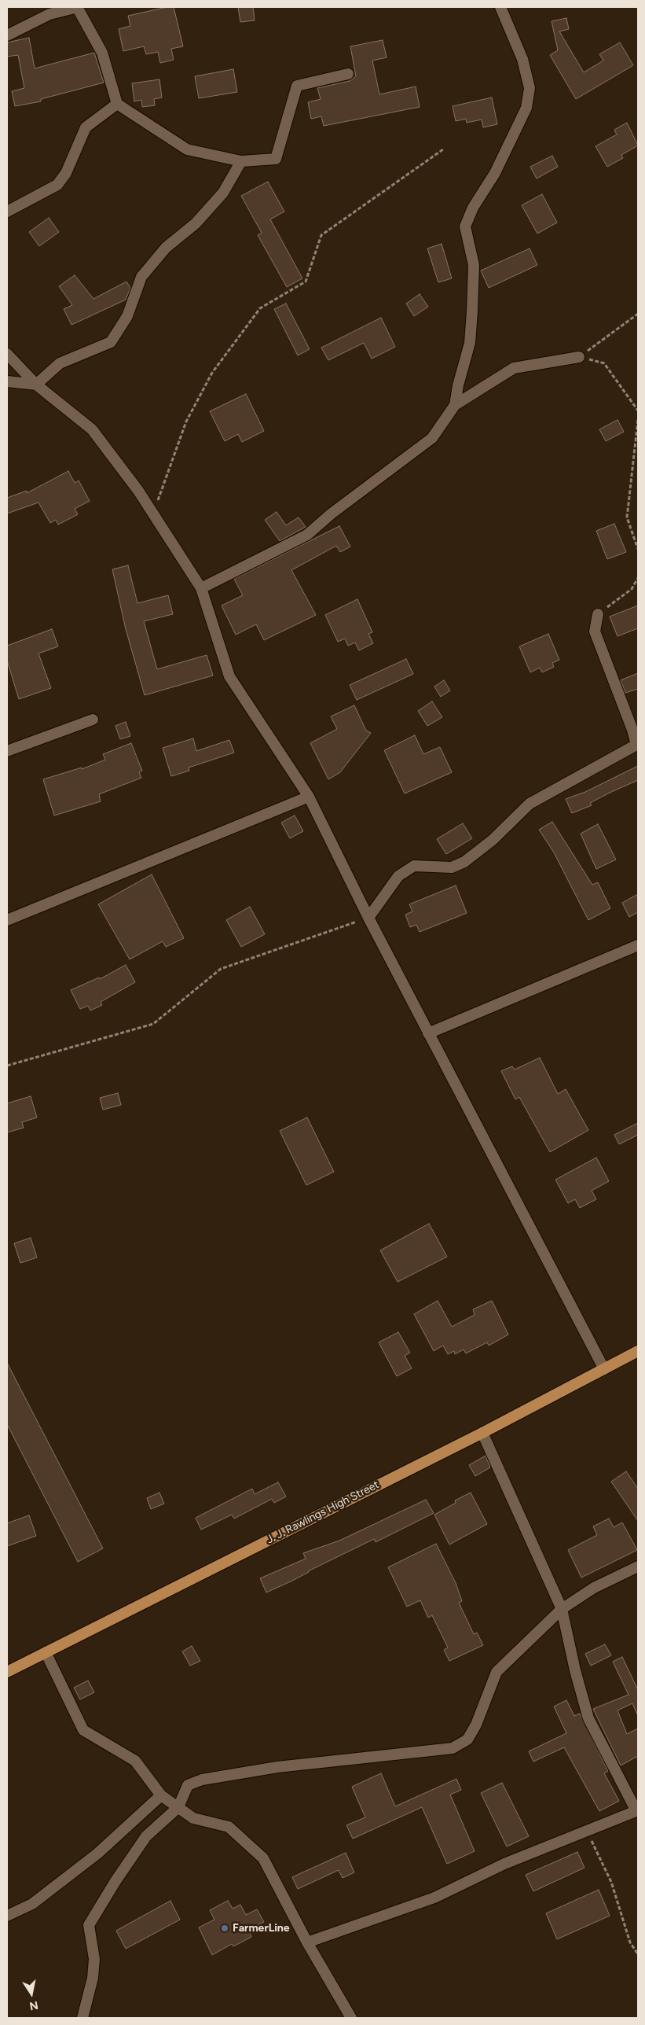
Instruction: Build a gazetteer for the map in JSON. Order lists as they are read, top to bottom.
{
  "streets": {
    "main road": ["J. J. Rawlings High Street"]
  },
  "places": ["FarmerLine"],
  "north": "bottom"
}
